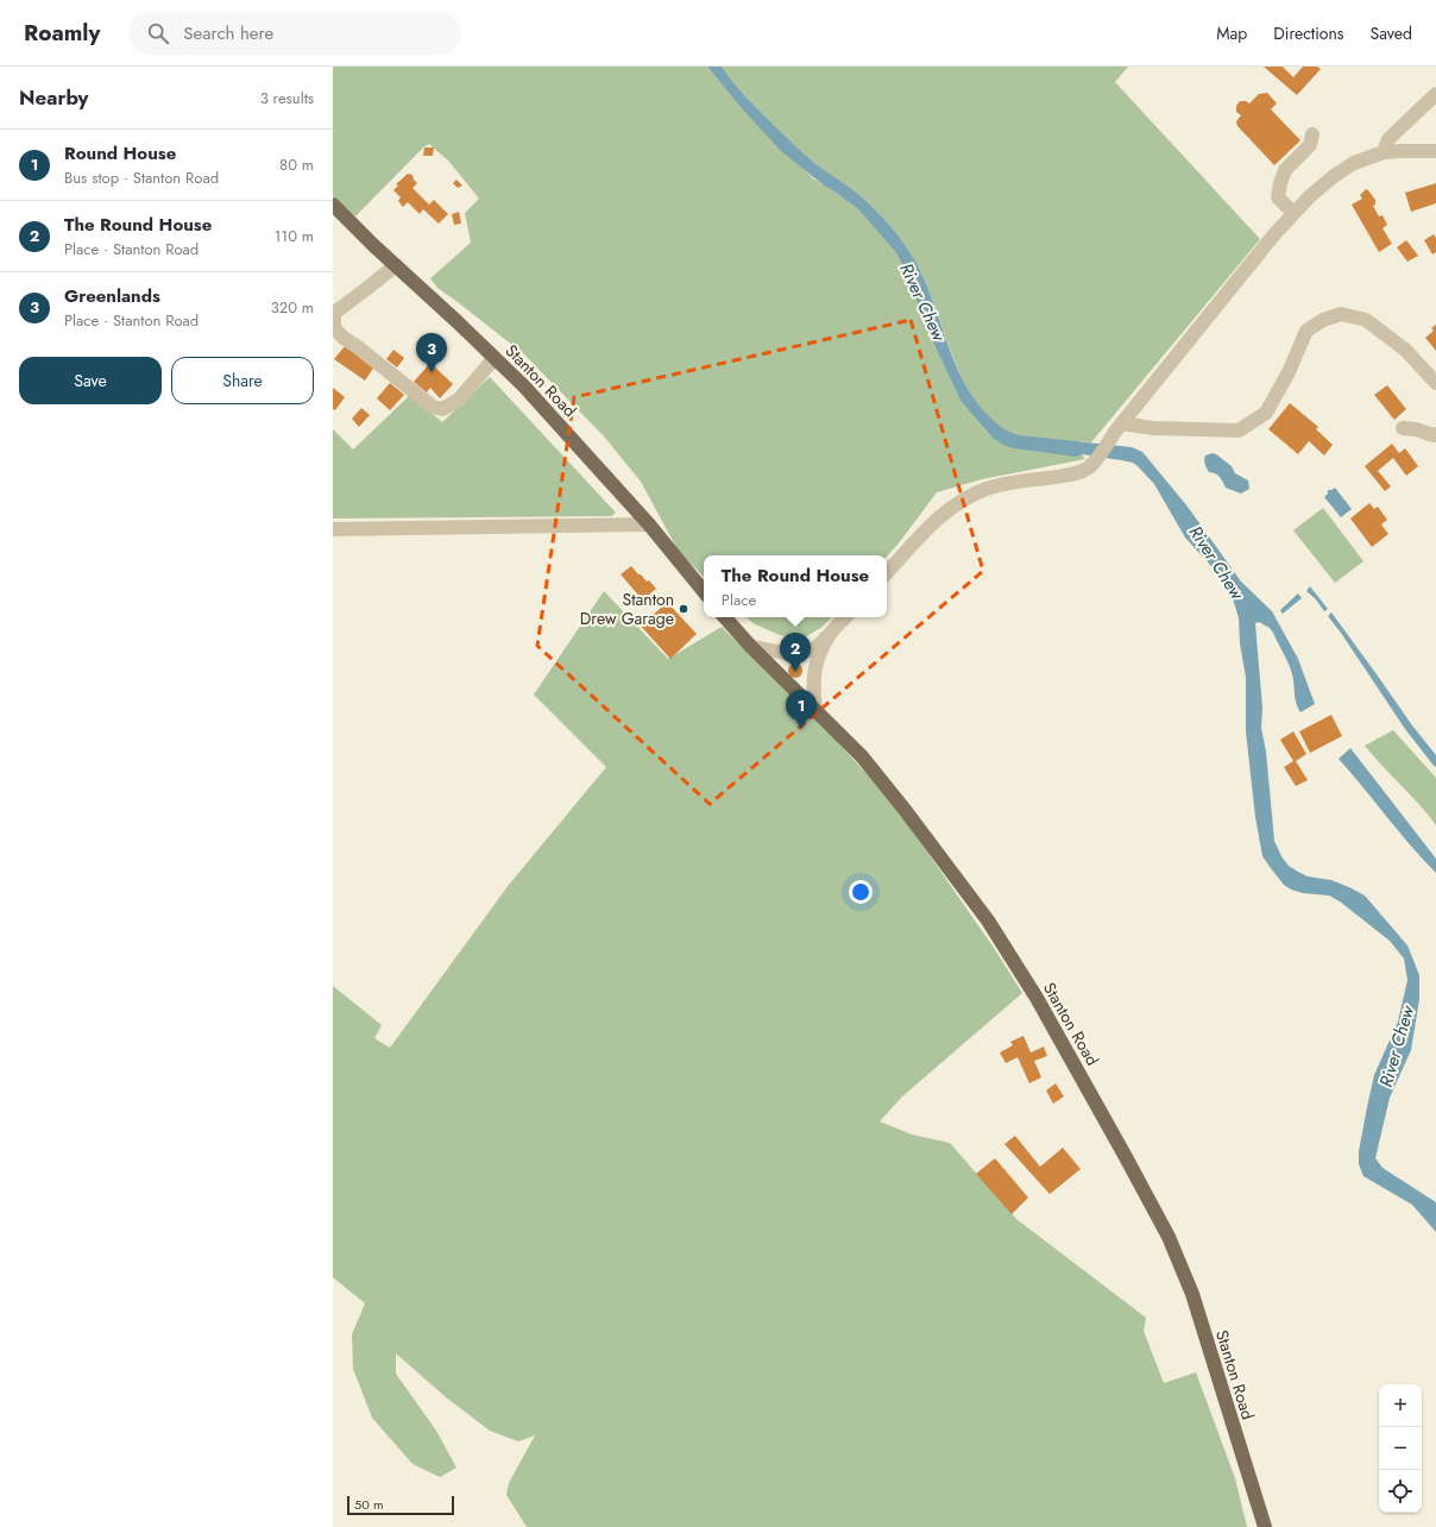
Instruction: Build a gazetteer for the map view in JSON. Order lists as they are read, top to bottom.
{
  "streets": {
    "main road": ["Stanton Road"]
  },
  "water": ["River Chew"],
  "places": ["Stanton Drew Garage"],
  "scale_bar": "50 m",
  "page": {
    "header": "Roamly",
    "search": "Search here",
    "nav": ["Map", "Directions", "Saved"],
    "heading": ["Nearby", "3 results"],
    "list": [
      {
        "mark": "1",
        "name": "Round House",
        "note": "Bus stop · Stanton Road",
        "value": "80 m"
      },
      {
        "mark": "2",
        "name": "The Round House",
        "note": "Place · Stanton Road",
        "value": "110 m"
      },
      {
        "mark": "3",
        "name": "Greenlands",
        "note": "Place · Stanton Road",
        "value": "320 m"
      }
    ],
    "pins": ["3", "2", "1"],
    "buttons": ["Save", "Share"],
    "popup": ["The Round House", "Place"],
    "map_buttons": ["+", "−"],
    "scale": "50 m"
  }
}
